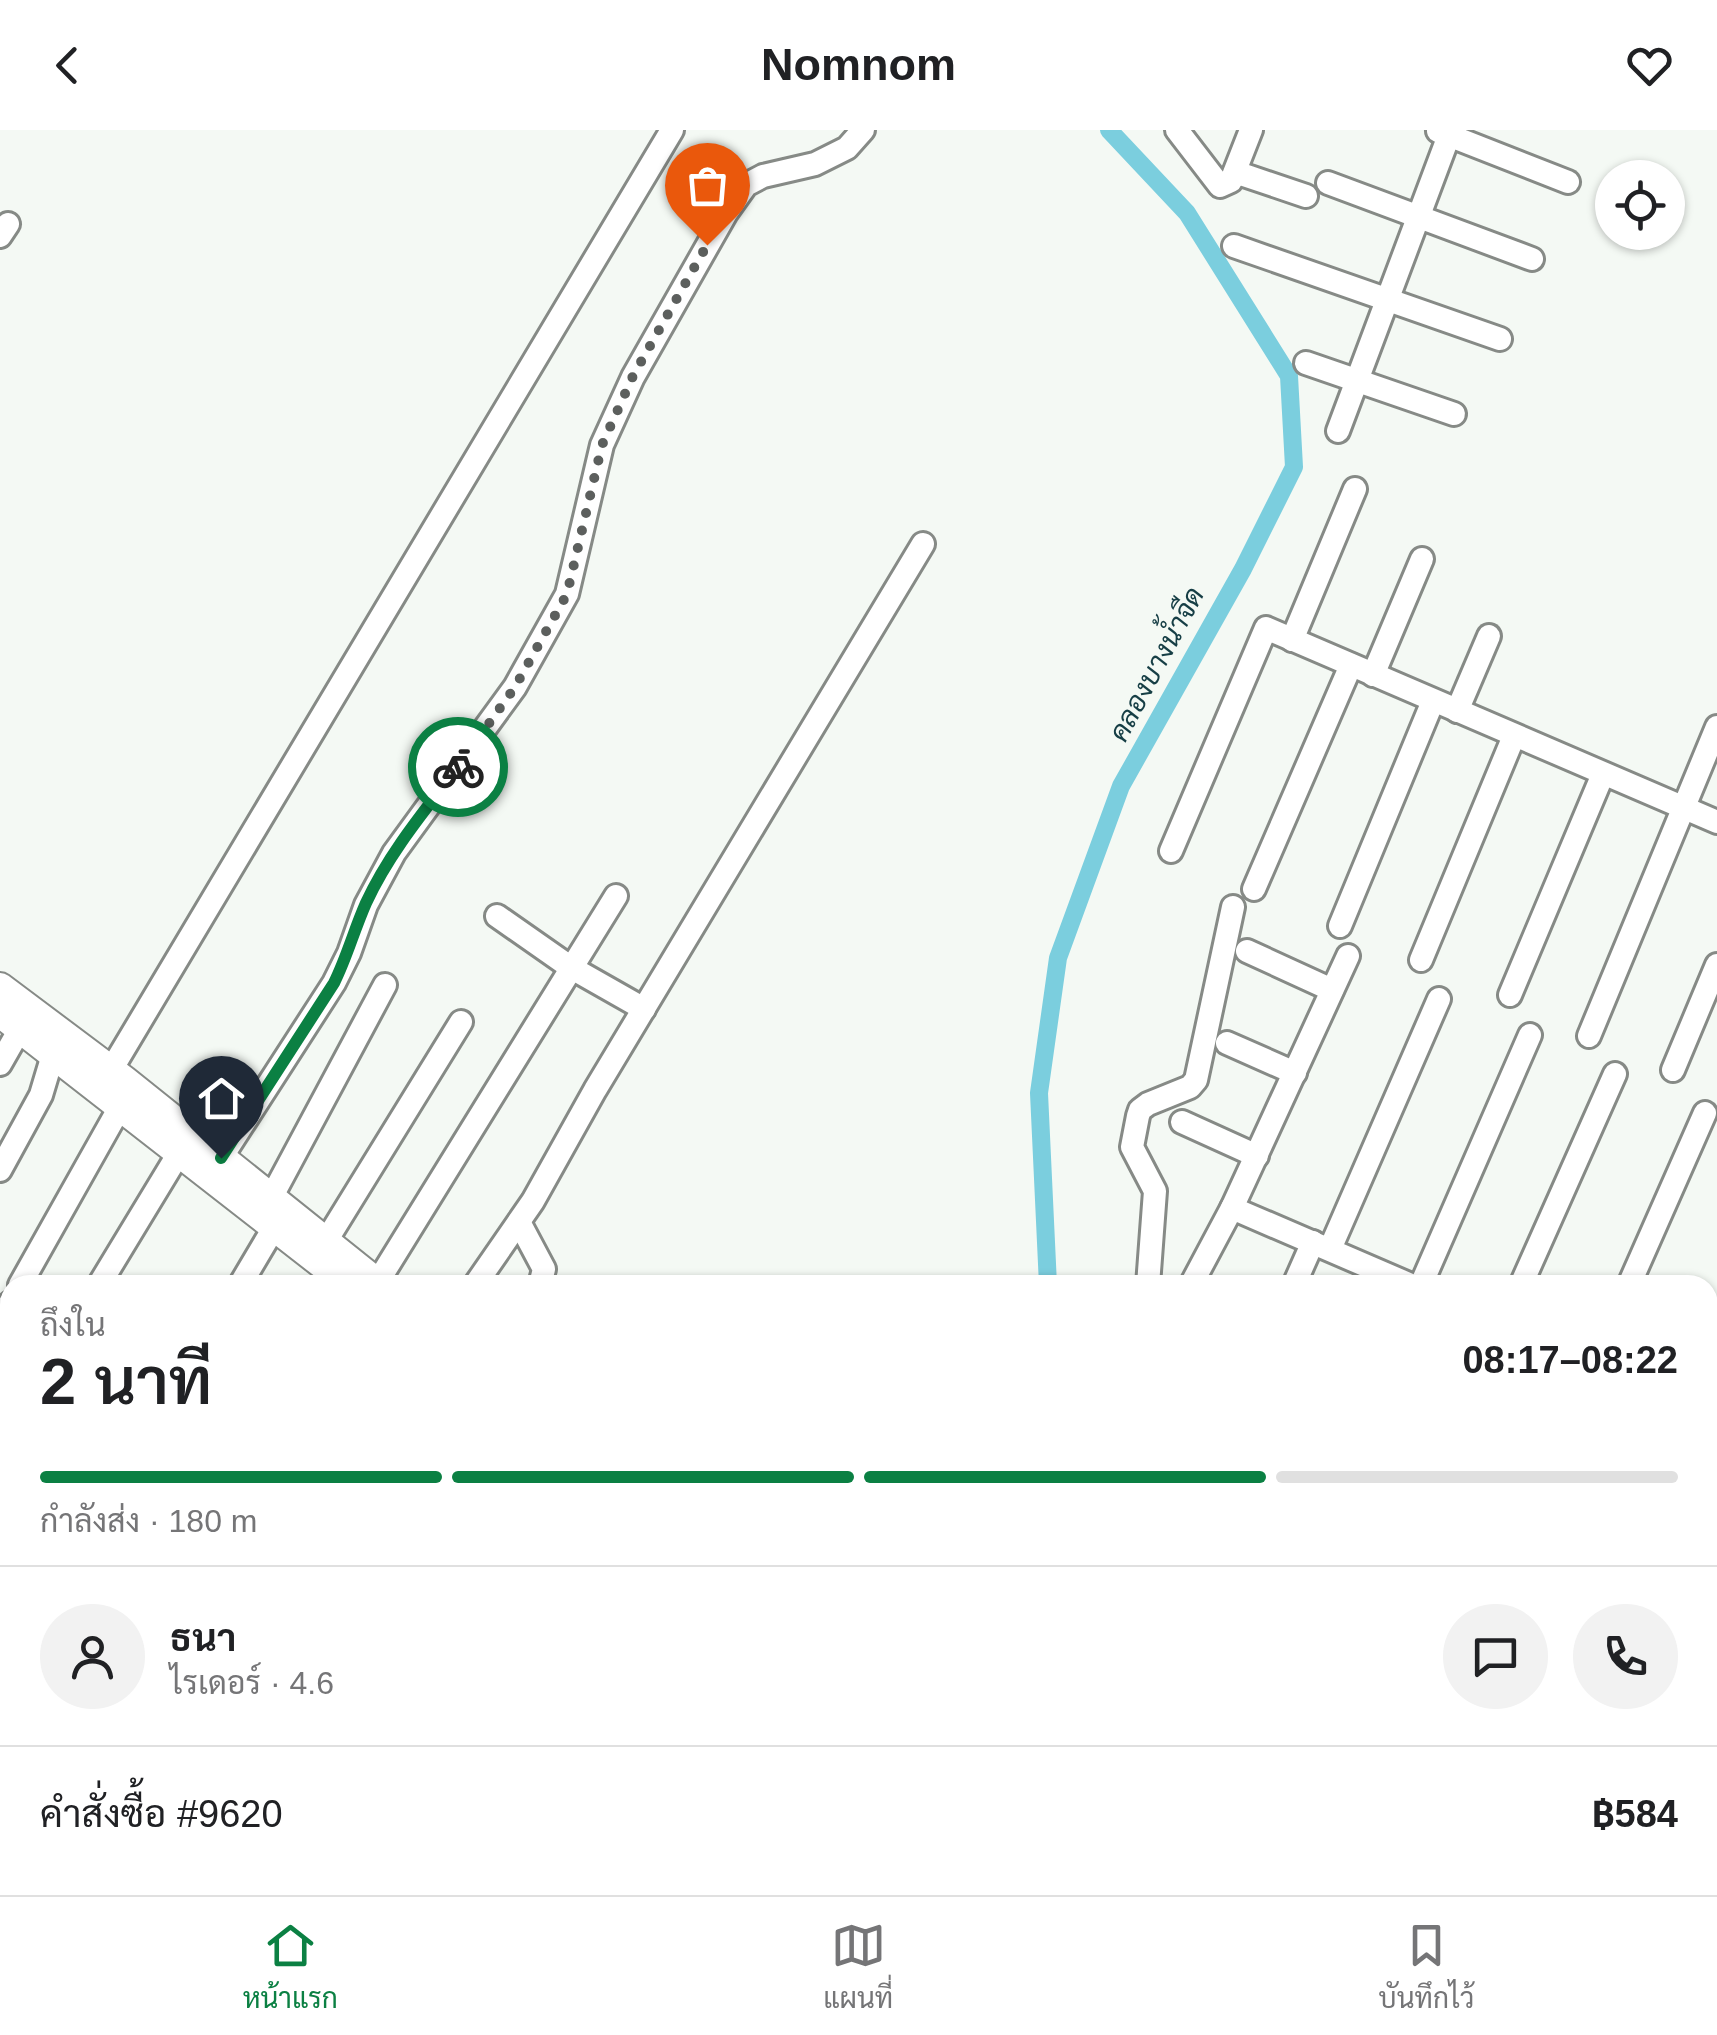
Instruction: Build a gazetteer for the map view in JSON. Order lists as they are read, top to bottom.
{
  "water": ["คลองบางน้ำจืด"],
  "page": {
    "header": "Nomnom",
    "heading": ["2 นาที", "ถึงใน", "08:17–08:22"],
    "panel": [
      "ธนา",
      "ไรเดอร์ · 4.6",
      "คำสั่งซื้อ #9620",
      "฿584"
    ],
    "bar": "กำลังส่ง · 180 m",
    "tabs": ["หน้าแรก", "แผนที่", "บันทึกไว้"]
  }
}
